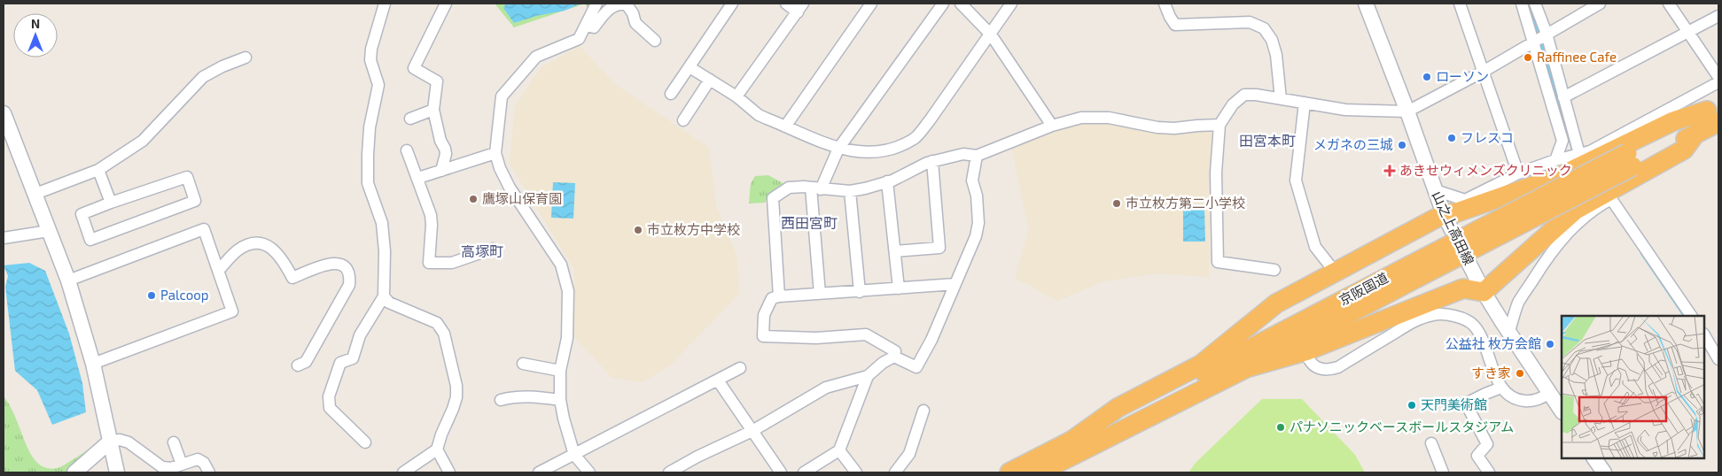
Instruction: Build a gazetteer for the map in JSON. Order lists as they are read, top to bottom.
{
  "streets": {
    "highway": ["京阪国道"],
    "street": ["山之上高田線"]
  },
  "districts": ["田宮本町", "西田宮町", "高塚町"],
  "places": {
    "other": [
      "Raffinee Cafe",
      "ローソン",
      "フレスコ",
      "メガネの三城",
      "鷹塚山保育園",
      "市立枚方第二小学校",
      "市立枚方中学校",
      "Palcoop",
      "公益社 枚方会館",
      "すき家",
      "天門美術館",
      "パナソニックベースボールスタジアム"
    ],
    "health": ["あきせウィメンズクリニック"]
  },
  "north": "top"
}
